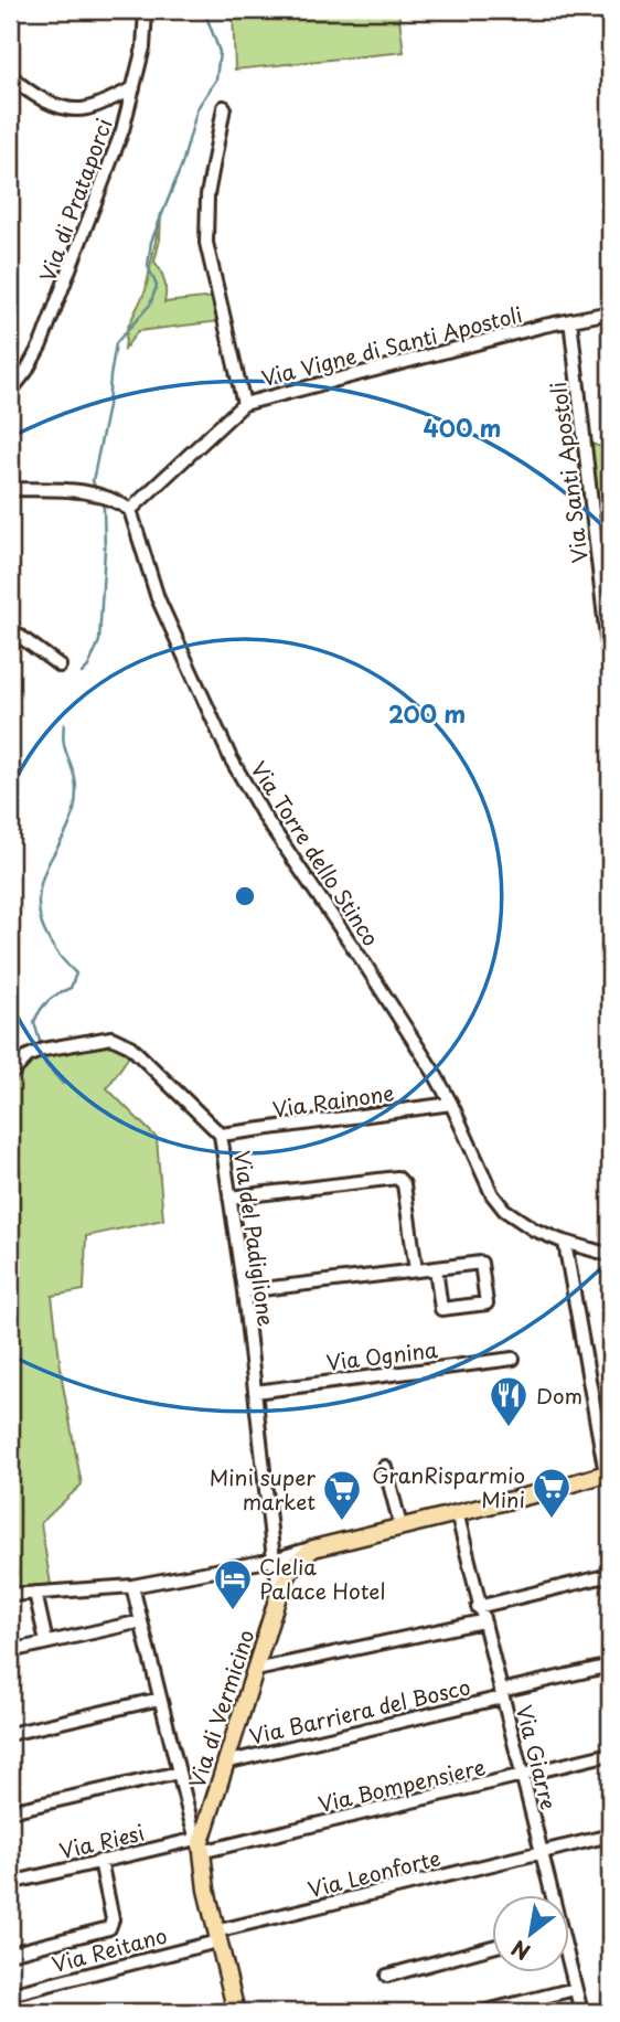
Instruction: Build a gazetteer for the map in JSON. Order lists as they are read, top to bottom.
{
  "streets": {
    "main road": ["Via di Vermicino"],
    "street": [
      "Via di Prataporci",
      "Via Vigne di Santi Apostoli",
      "Via Santi Apostoli",
      "Via Torre dello Stinco",
      "Via Rainone",
      "Via del Padiglione",
      "Via Ognina",
      "Via Barriera del Bosco",
      "Via Giarre",
      "Via Bompensiere",
      "Via Riesi",
      "Via Leonforte",
      "Via Reitano"
    ]
  },
  "crossings": [
    ["Via Vigne di Santi Apostoli", "Via Santi Apostoli"],
    ["Via Vigne di Santi Apostoli", "Via Torre dello Stinco"],
    ["Via Torre dello Stinco", "Via Rainone"],
    ["Via Rainone", "Via del Padiglione"],
    ["Via del Padiglione", "Via Ognina"],
    ["Via del Padiglione", "Via di Vermicino"],
    ["Via di Vermicino", "Via Barriera del Bosco"],
    ["Via di Vermicino", "Via Giarre"],
    ["Via di Vermicino", "Via Bompensiere"],
    ["Via di Vermicino", "Via Riesi"],
    ["Via di Vermicino", "Via Leonforte"],
    ["Via di Vermicino", "Via Reitano"],
    ["Via Barriera del Bosco", "Via Giarre"],
    ["Via Giarre", "Via Bompensiere"],
    ["Via Giarre", "Via Leonforte"],
    ["Via Bompensiere", "Via Riesi"],
    ["Via Leonforte", "Via Reitano"]
  ],
  "places": {
    "restaurant": ["Dom"],
    "supermarket": ["GranRisparmio Mini", "Mini super market"],
    "hotel": ["Clelia Palace Hotel"]
  },
  "north": "bottom left",
  "rings": ["400 m", "200 m"]
}
